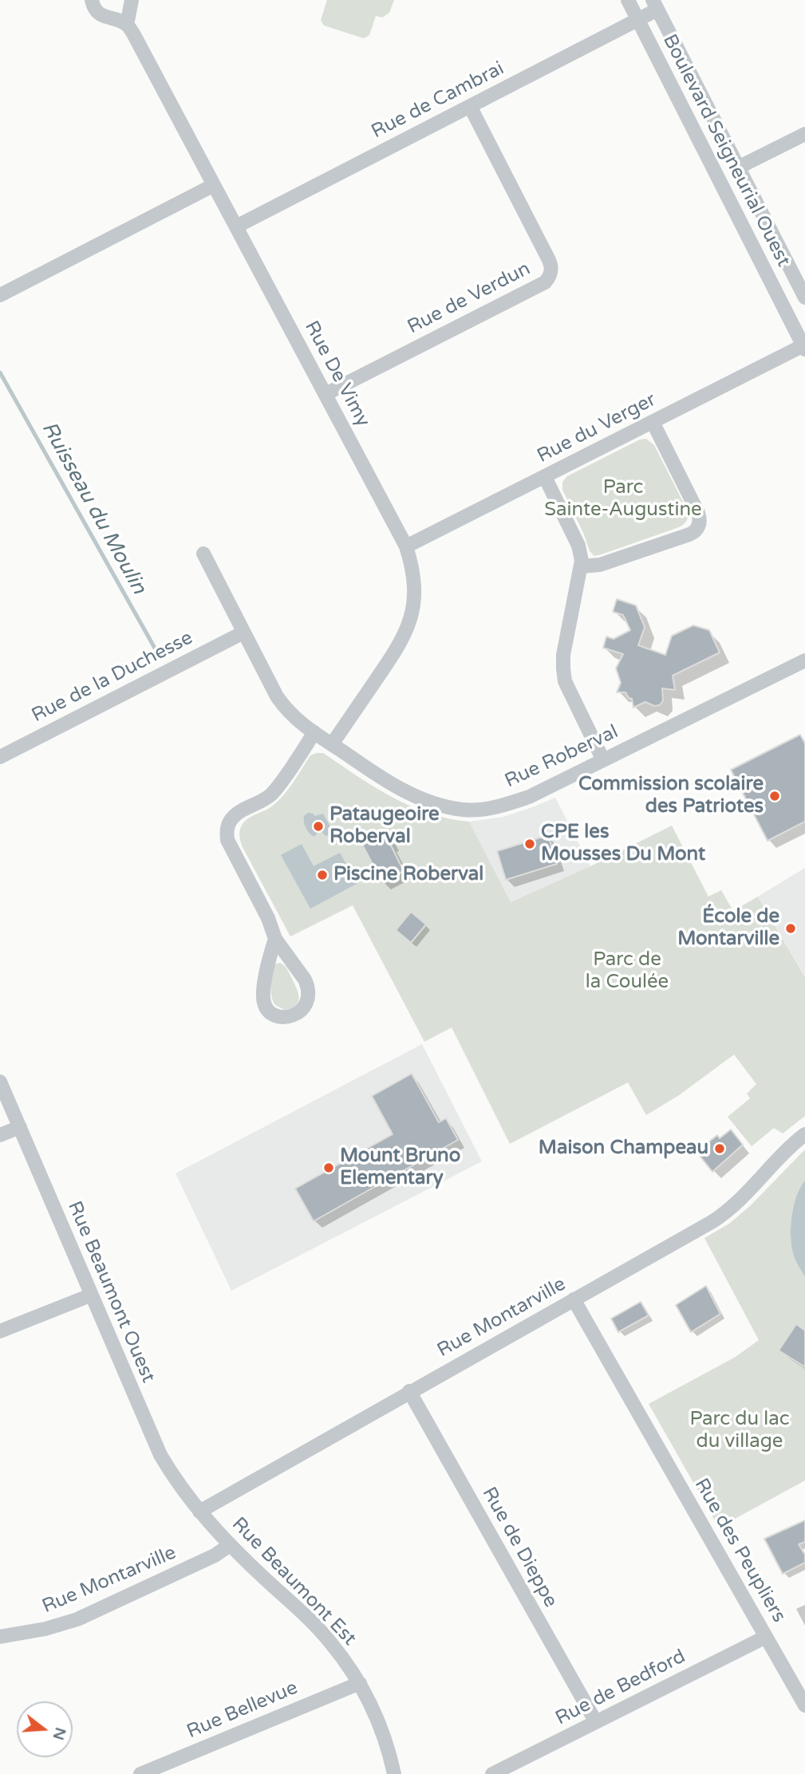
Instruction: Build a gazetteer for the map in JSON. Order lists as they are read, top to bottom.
{
  "streets": {
    "street": [
      "Rue de Cambrai",
      "Boulevard Seigneurial Ouest",
      "Rue de Verdun",
      "Rue De Vimy",
      "Rue du Verger",
      "Rue de la Duchesse",
      "Rue Roberval",
      "Rue Beaumont Ouest",
      "Rue Montarville",
      "Rue de Dieppe",
      "Rue des Peupliers",
      "Rue Beaumont Est",
      "Rue de Bedford",
      "Rue Bellevue"
    ]
  },
  "crossings": [
    ["Rue de Cambrai", "Boulevard Seigneurial Ouest"],
    ["Rue de Cambrai", "Rue de Verdun"],
    ["Rue de Cambrai", "Rue De Vimy"],
    ["Boulevard Seigneurial Ouest", "Rue du Verger"],
    ["Rue de Verdun", "Rue De Vimy"],
    ["Rue De Vimy", "Rue du Verger"],
    ["Rue De Vimy", "Rue Roberval"],
    ["Rue de la Duchesse", "Rue Roberval"],
    ["Rue Beaumont Ouest", "Rue Montarville"],
    ["Rue Beaumont Ouest", "Rue Beaumont Est"],
    ["Rue Montarville", "Rue de Dieppe"],
    ["Rue Montarville", "Rue des Peupliers"],
    ["Rue Montarville", "Rue Beaumont Est"],
    ["Rue de Dieppe", "Rue de Bedford"],
    ["Rue des Peupliers", "Rue de Bedford"],
    ["Rue Beaumont Est", "Rue Bellevue"]
  ],
  "water": ["Ruisseau du Moulin"],
  "parks": ["Parc Sainte-Augustine", "Parc de la Coulée", "Parc du lac du village"],
  "places": [
    "Commission scolaire des Patriotes",
    "Pataugeoire Roberval",
    "CPE les Mousses Du Mont",
    "Piscine Roberval",
    "École de Montarville",
    "Maison Champeau",
    "Mount Bruno Elementary"
  ],
  "north": "right"
}
